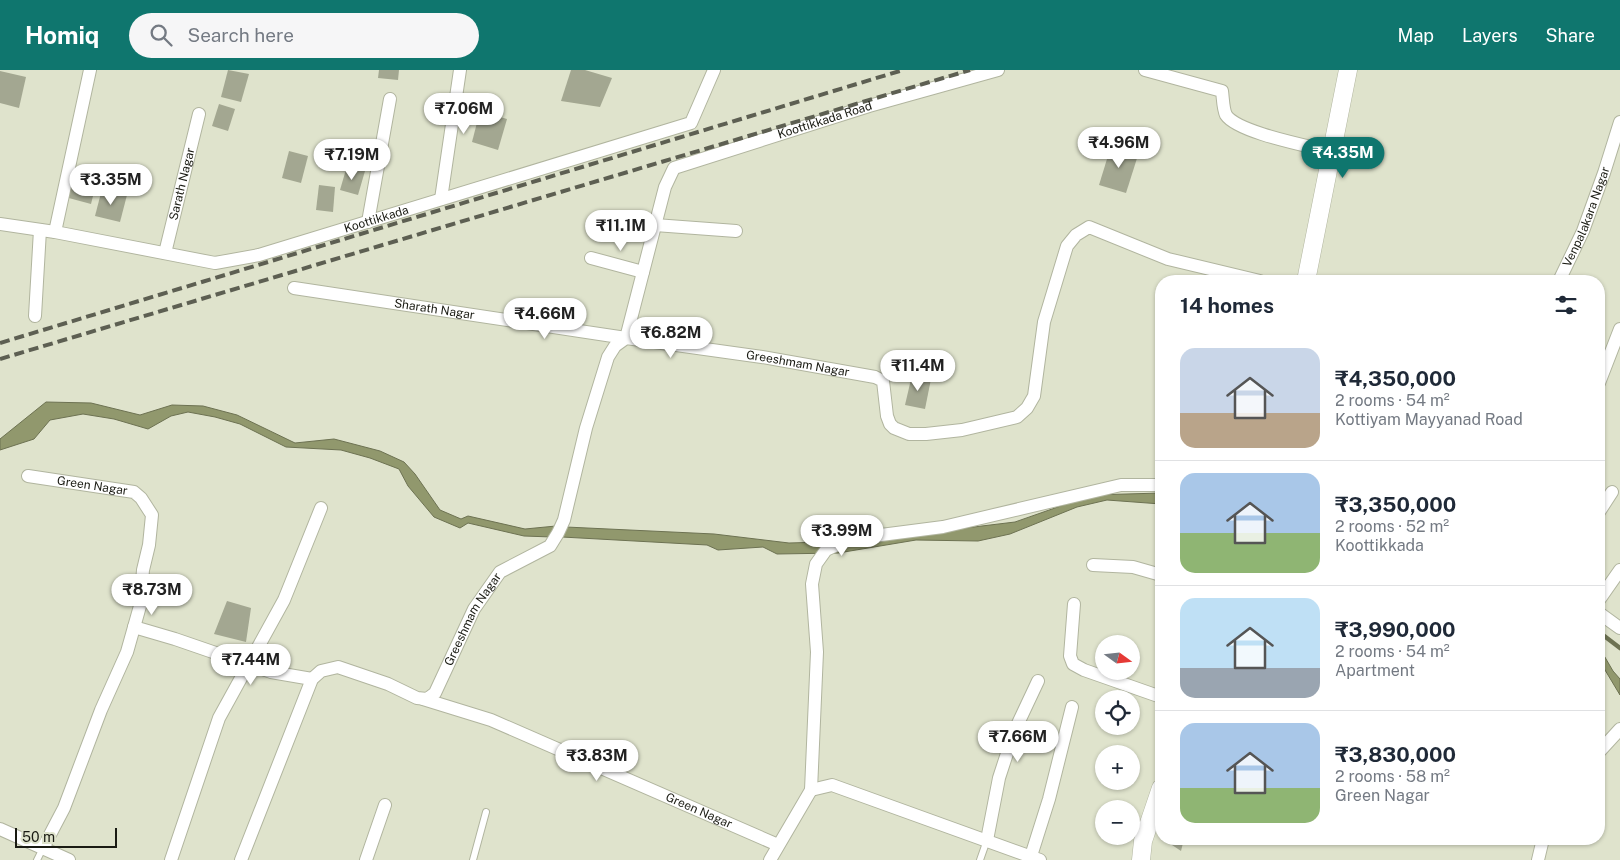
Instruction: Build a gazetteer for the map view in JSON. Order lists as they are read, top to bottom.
{
  "streets": {
    "street": [
      "Koottikkada Road",
      "Sarath Nagar",
      "Venpalakara Nagar",
      "Koottikkada",
      "Sharath Nagar",
      "Greeshmam Nagar",
      "Green Nagar"
    ]
  },
  "crossings": [
    ["Sarath Nagar", "Koottikkada"],
    ["Sharath Nagar", "Greeshmam Nagar"],
    ["Greeshmam Nagar", "Green Nagar"]
  ],
  "scale_bar": "50 m",
  "north": "right",
  "page": {
    "header": "Homiq",
    "search": "Search here",
    "nav": ["Map", "Layers", "Share"],
    "price": [
      "₹7.06M",
      "₹4.96M",
      "₹4.35M",
      "₹7.19M",
      "₹3.35M",
      "₹11.1M",
      "₹4.66M",
      "₹6.82M",
      "₹11.4M",
      "₹3.99M",
      "₹8.73M",
      "₹7.44M",
      "₹7.66M",
      "₹3.83M"
    ],
    "heading": "14 homes",
    "list": [
      {
        "name": "₹4,350,000",
        "note": "2 rooms · 54 m² · Kottiyam Mayyanad Road"
      },
      {
        "name": "₹3,350,000",
        "note": "2 rooms · 52 m² · Koottikkada"
      },
      {
        "name": "₹3,990,000",
        "note": "2 rooms · 54 m² · Apartment"
      },
      {
        "name": "₹3,830,000",
        "note": "2 rooms · 58 m² · Green Nagar"
      }
    ],
    "map_buttons": ["+", "−"],
    "scale": "50 m"
  }
}
